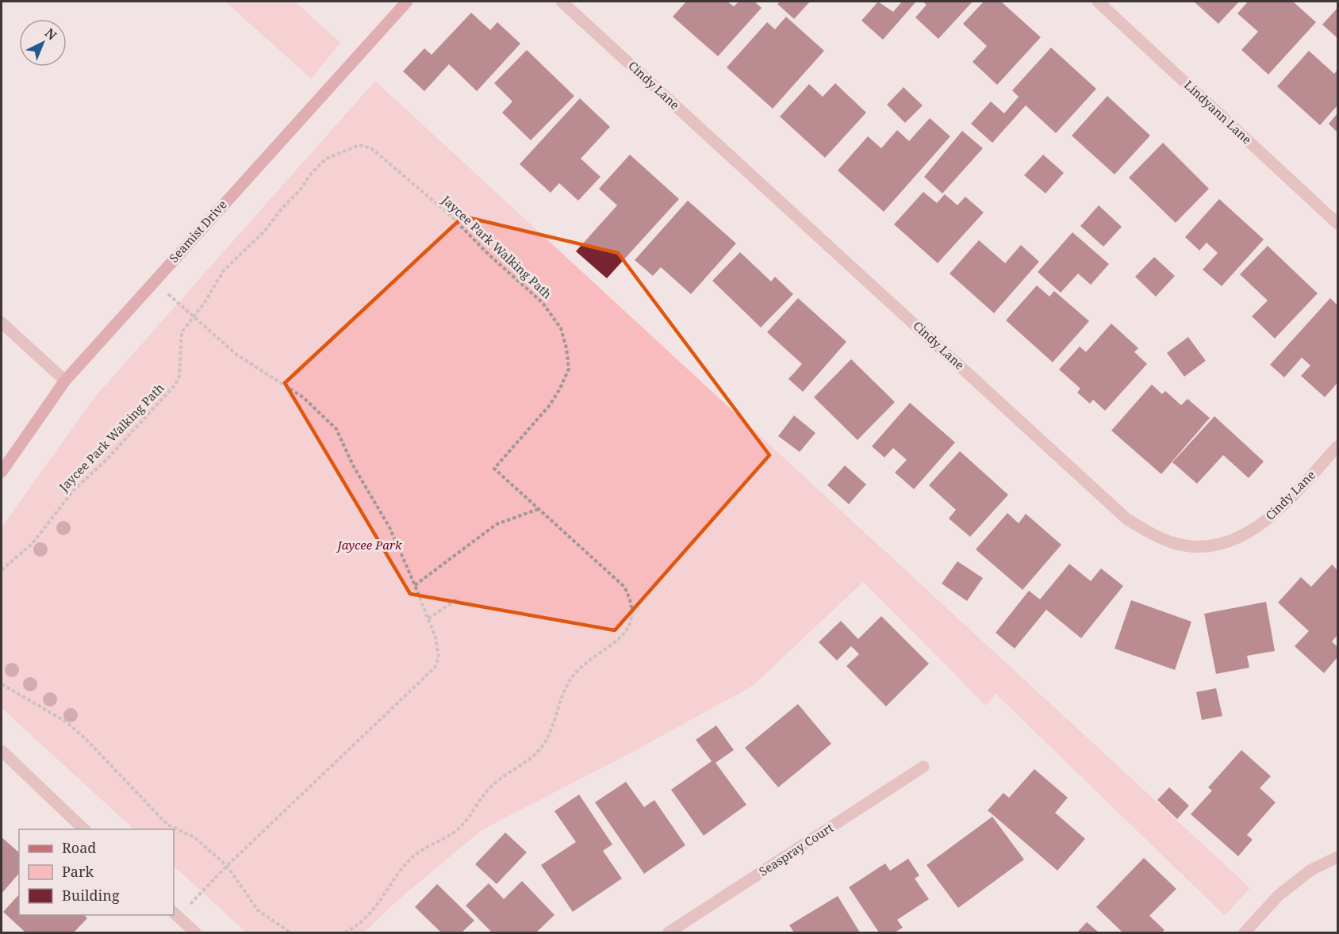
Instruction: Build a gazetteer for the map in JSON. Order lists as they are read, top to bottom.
{
  "streets": {
    "street": [
      "Cindy Lane",
      "Lindyann Lane",
      "Seamist Drive",
      "Seaspray Court"
    ],
    "path": ["Jaycee Park Walking Path"]
  },
  "parks": ["Jaycee Park"],
  "legend": ["Road", "Park", "Building"],
  "north": "top right"
}
